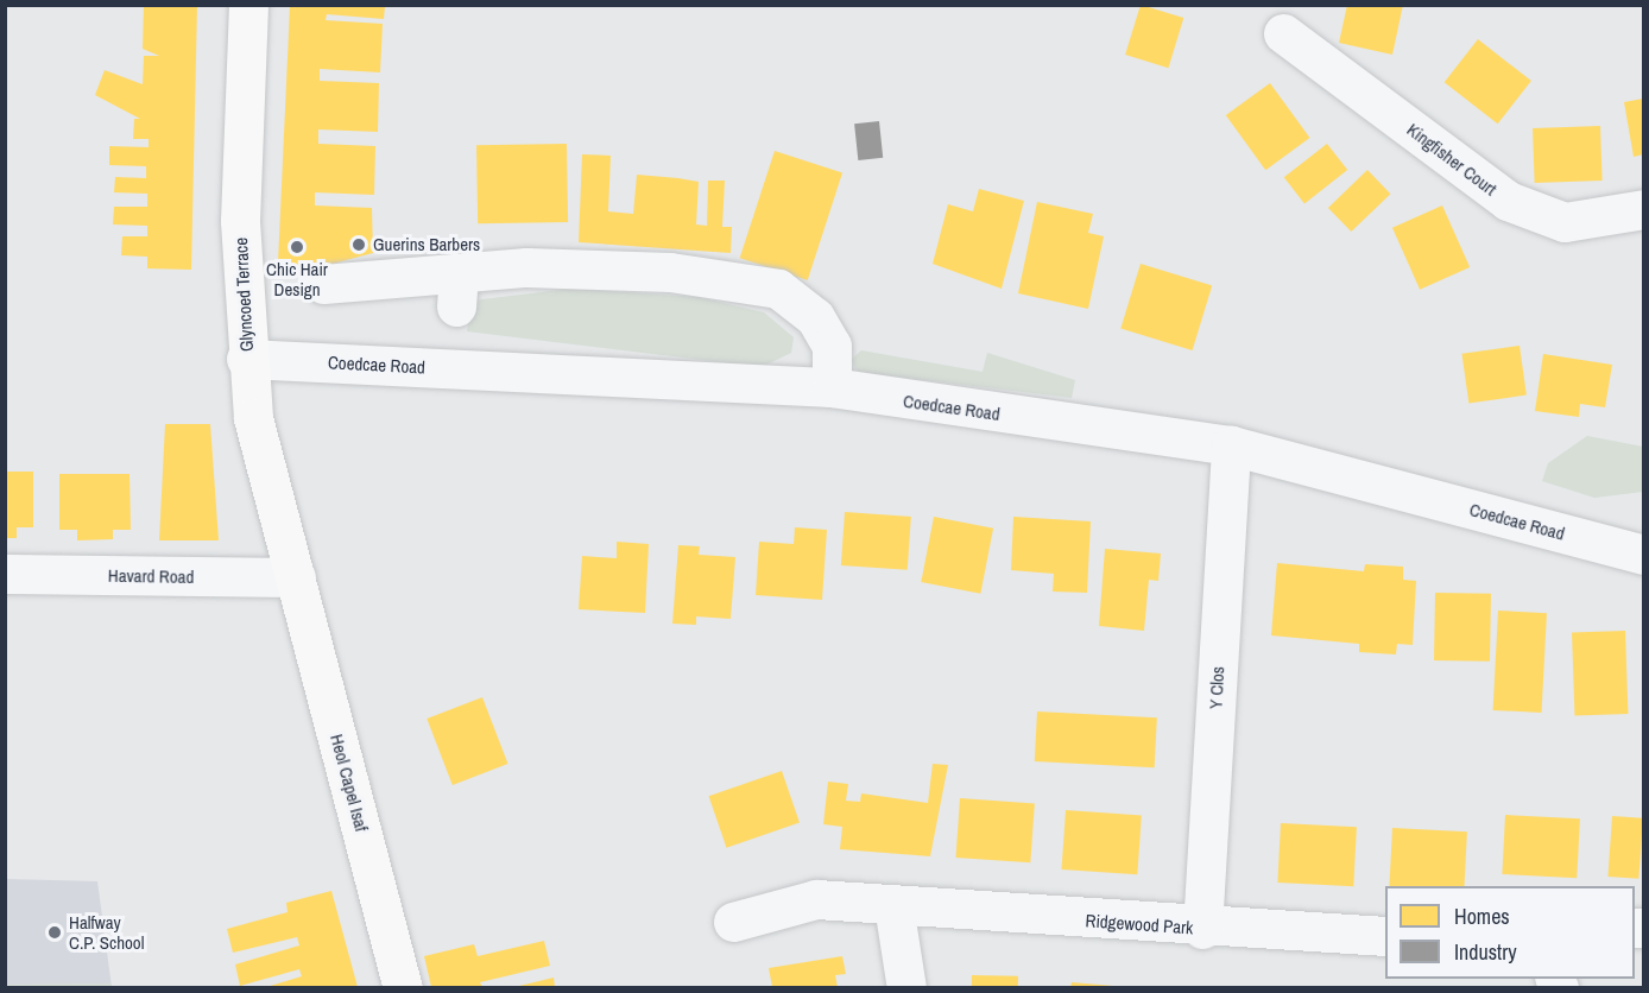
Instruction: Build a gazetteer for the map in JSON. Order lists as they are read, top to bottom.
{
  "streets": {
    "street": [
      "Kingfisher Court",
      "Glyncoed Terrace",
      "Coedcae Road",
      "Havard Road",
      "Y Clos",
      "Heol Capel Isaf",
      "Ridgewood Park"
    ]
  },
  "crossings": [
    ["Glyncoed Terrace", "Coedcae Road"],
    ["Glyncoed Terrace", "Havard Road"],
    ["Glyncoed Terrace", "Heol Capel Isaf"],
    ["Coedcae Road", "Y Clos"],
    ["Havard Road", "Heol Capel Isaf"],
    ["Y Clos", "Ridgewood Park"]
  ],
  "places": ["Guerins Barbers", "Chic Hair Design", "Halfway C.P. School"],
  "legend": ["Homes", "Industry"]
}
